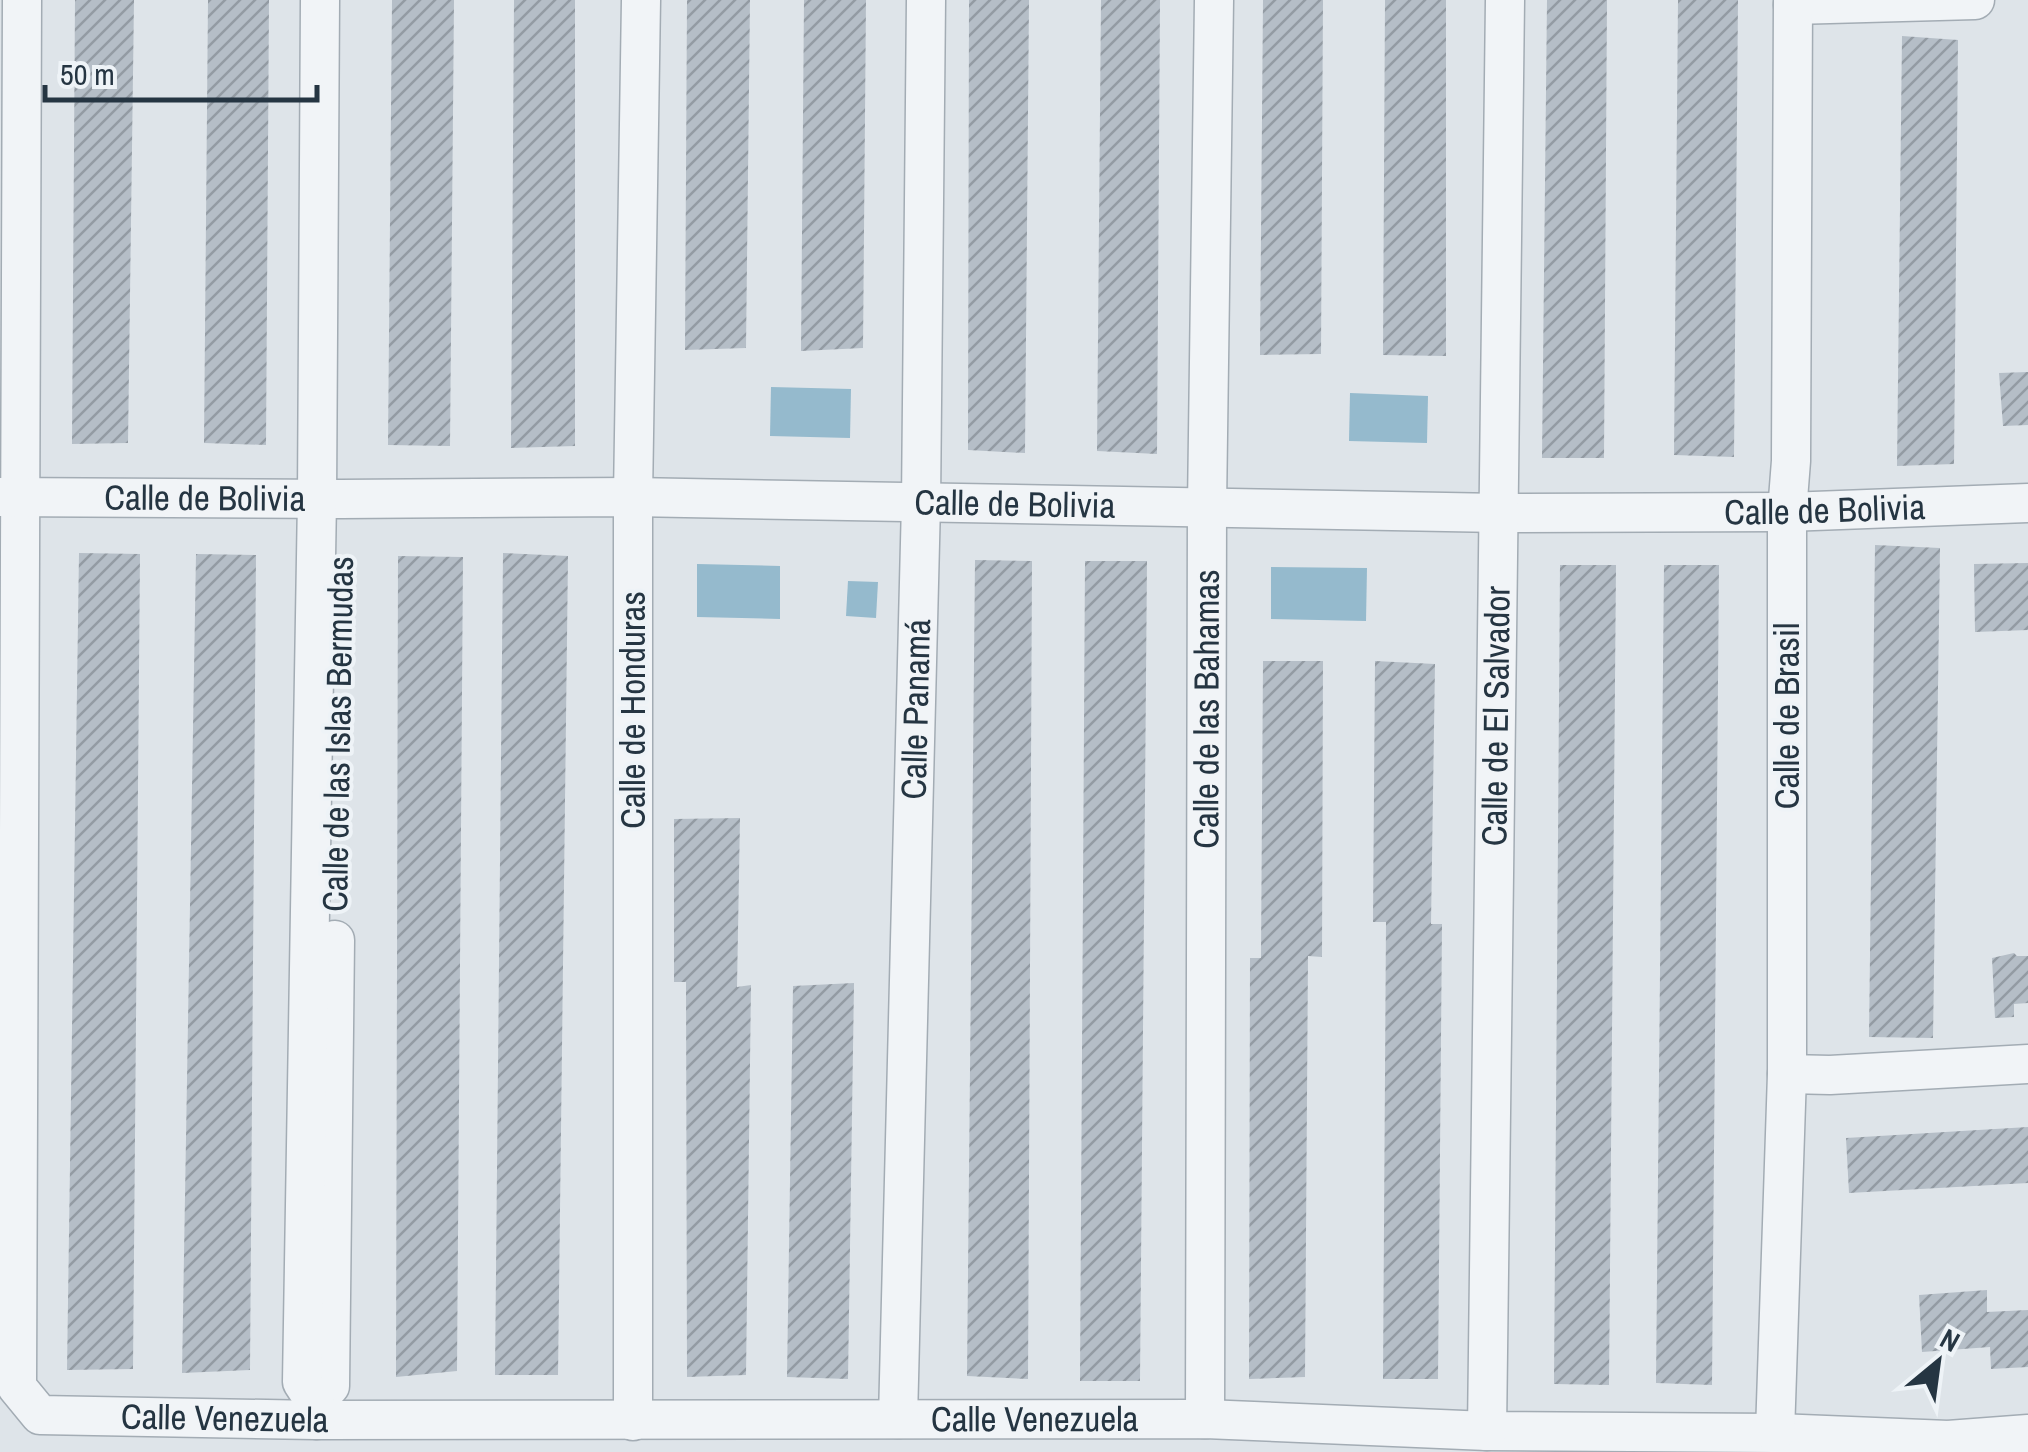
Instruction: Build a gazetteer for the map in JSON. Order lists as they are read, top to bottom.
{
  "streets": {
    "street": [
      "Calle de Bolivia",
      "Calle de las Bahamas",
      "Calle de Honduras",
      "Calle Panamá",
      "Calle de El Salvador",
      "Calle de Brasil",
      "Calle de las Islas Bermudas",
      "Calle Venezuela"
    ]
  },
  "crossings": [
    ["Calle de Bolivia", "Calle de las Bahamas"],
    ["Calle de Bolivia", "Calle de Honduras"],
    ["Calle de Bolivia", "Calle Panamá"],
    ["Calle de Bolivia", "Calle de El Salvador"],
    ["Calle de Bolivia", "Calle de Brasil"],
    ["Calle de Bolivia", "Calle de las Islas Bermudas"],
    ["Calle de Bolivia", "Calle Venezuela"],
    ["Calle de las Bahamas", "Calle Venezuela"],
    ["Calle de Honduras", "Calle Venezuela"],
    ["Calle Panamá", "Calle Venezuela"],
    ["Calle de El Salvador", "Calle Venezuela"],
    ["Calle de Brasil", "Calle Venezuela"],
    ["Calle de las Islas Bermudas", "Calle Venezuela"]
  ],
  "scale_bar": "50 m",
  "north": "top right"
}
